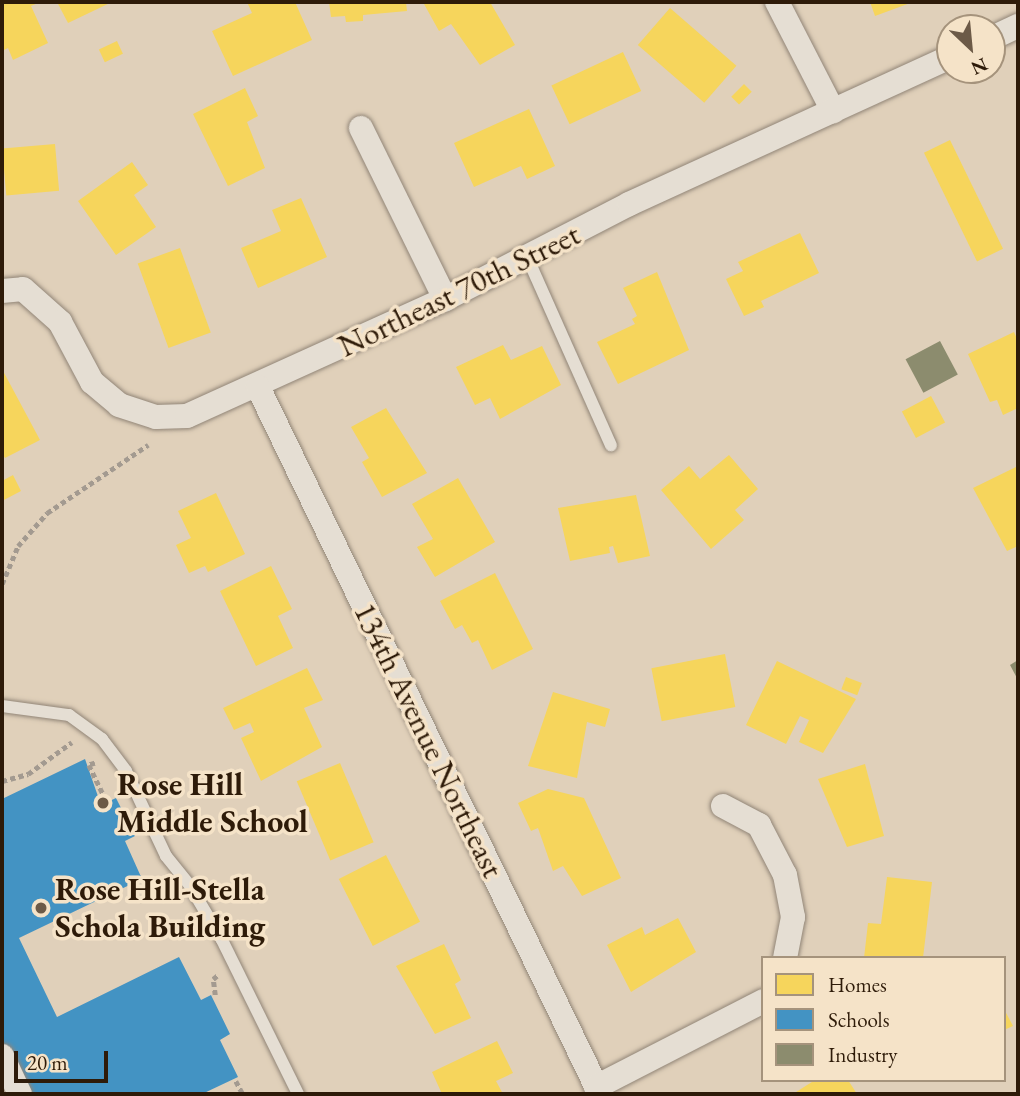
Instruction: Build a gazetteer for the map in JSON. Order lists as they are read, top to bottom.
{
  "streets": {
    "street": ["Northeast 70th Street", "134th Avenue Northeast"]
  },
  "crossings": [
    ["Northeast 70th Street", "134th Avenue Northeast"]
  ],
  "places": ["Rose Hill Middle School", "Rose Hill-Stella Schola Building"],
  "legend": ["Homes", "Schools", "Industry"],
  "scale_bar": "20 m",
  "north": "bottom right"
}
